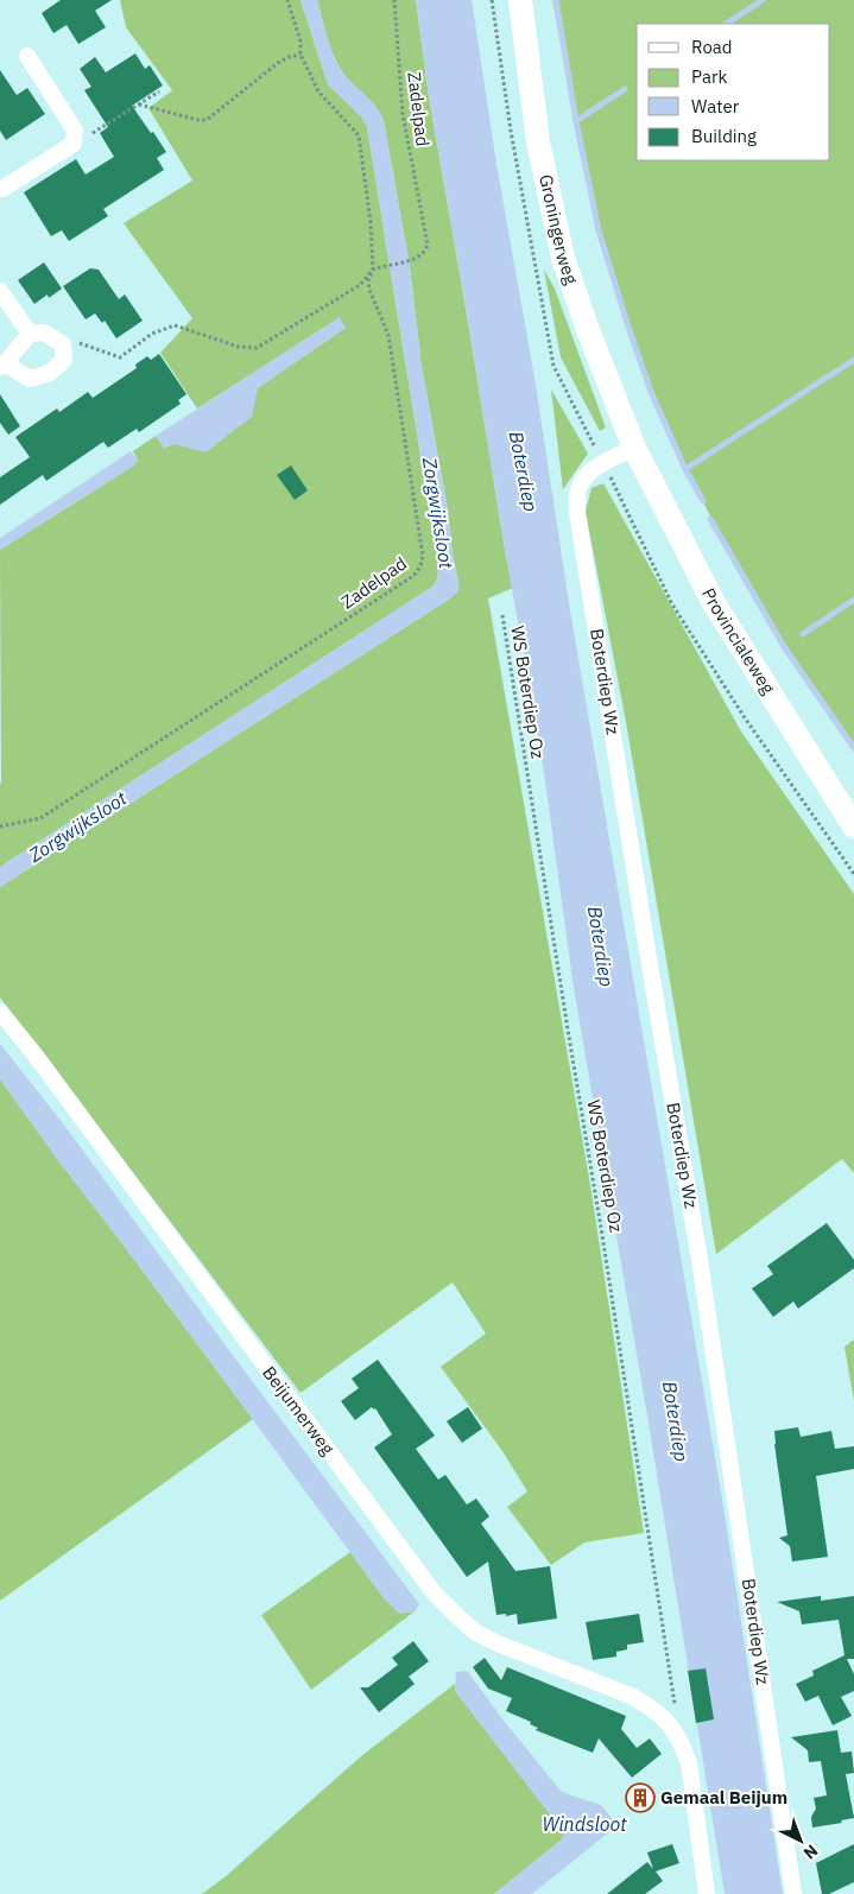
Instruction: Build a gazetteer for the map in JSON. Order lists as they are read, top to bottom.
{
  "streets": {
    "main road": ["Groningerweg", "Provincialeweg"],
    "street": ["Boterdiep Wz", "Beijumerweg"],
    "path": ["Zadelpad", "WS Boterdiep Oz"]
  },
  "crossings": [
    ["Groningerweg", "Provincialeweg"],
    ["Groningerweg", "Boterdiep Wz"],
    ["Provincialeweg", "Boterdiep Wz"],
    ["WS Boterdiep Oz", "Beijumerweg"]
  ],
  "water": ["Boterdiep", "Zorgwijksloot", "Windsloot"],
  "places": {
    "building": ["Gemaal Beijum"]
  },
  "legend": [
    "Road",
    "Park",
    "Water",
    "Building"
  ],
  "north": "bottom right"
}
